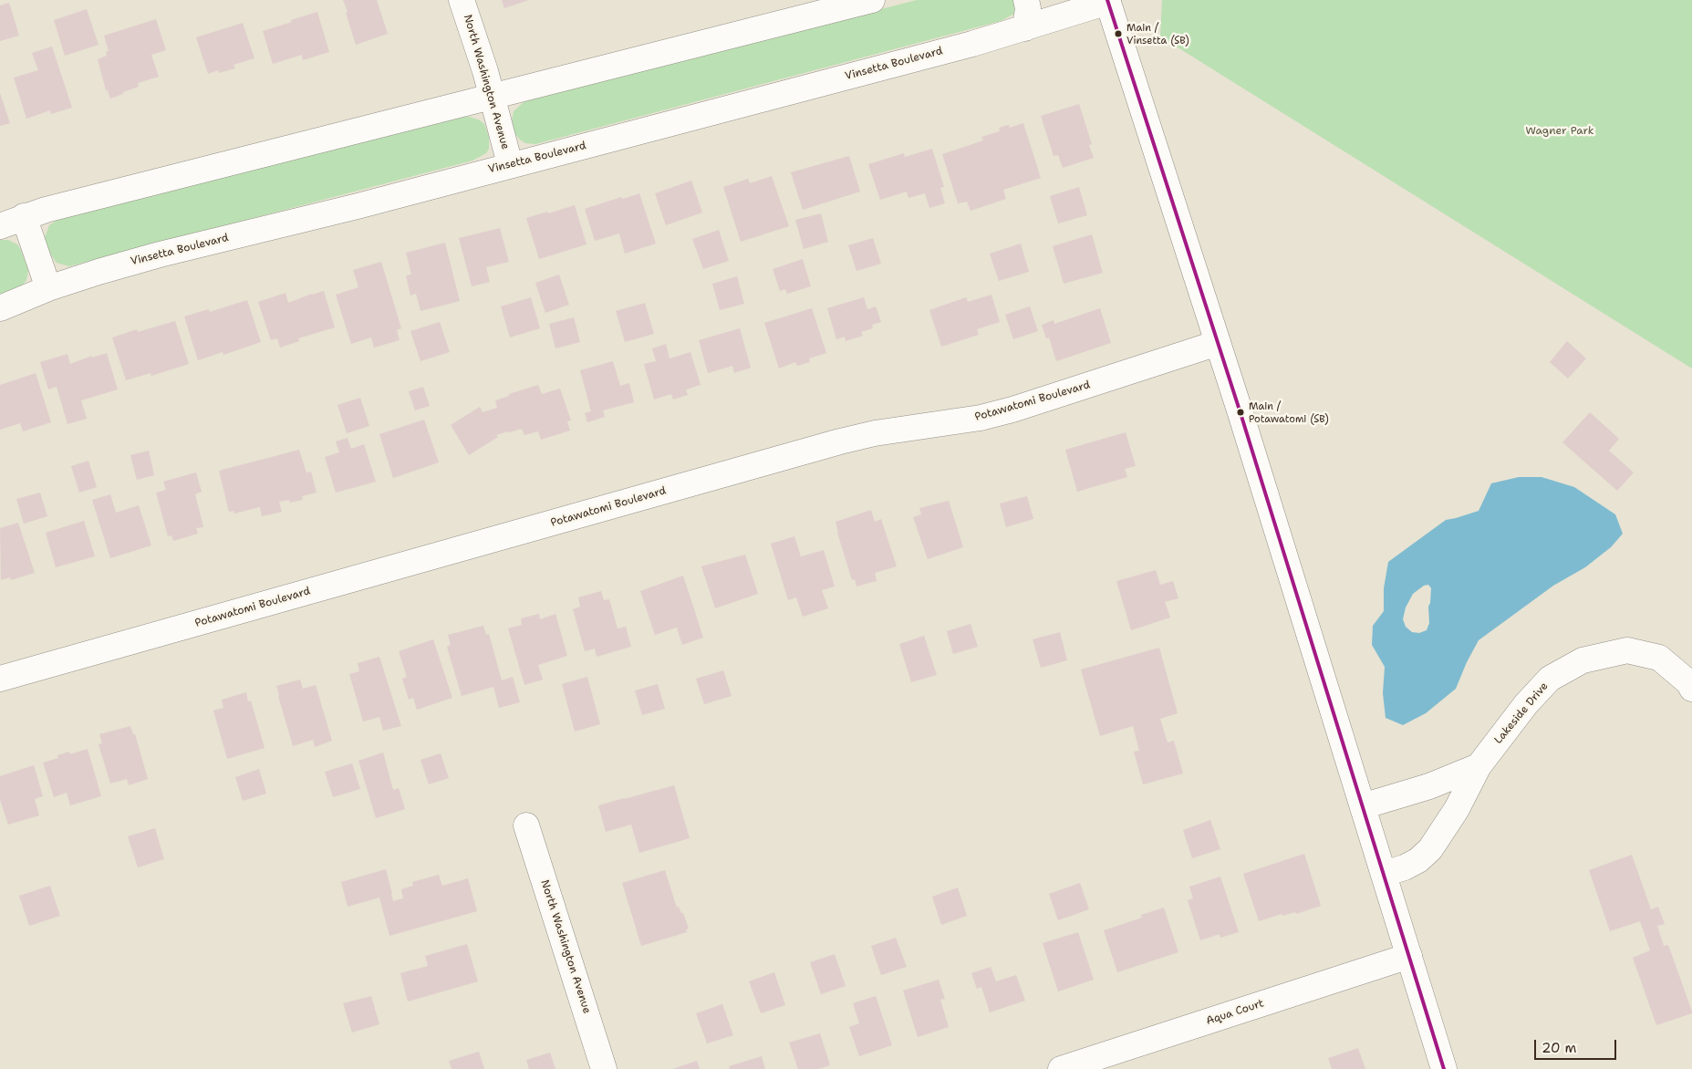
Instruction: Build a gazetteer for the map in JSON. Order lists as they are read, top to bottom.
{
  "streets": {
    "street": [
      "Vinsetta Boulevard",
      "North Washington Avenue",
      "Potawatomi Boulevard",
      "Lakeside Drive",
      "Aqua Court"
    ]
  },
  "crossings": [
    ["Vinsetta Boulevard", "North Washington Avenue"]
  ],
  "parks": ["Wagner Park"],
  "places": ["Main / Vinsetta (SB)", "Main / Potawatomi (SB)"],
  "scale_bar": "20 m"
}
